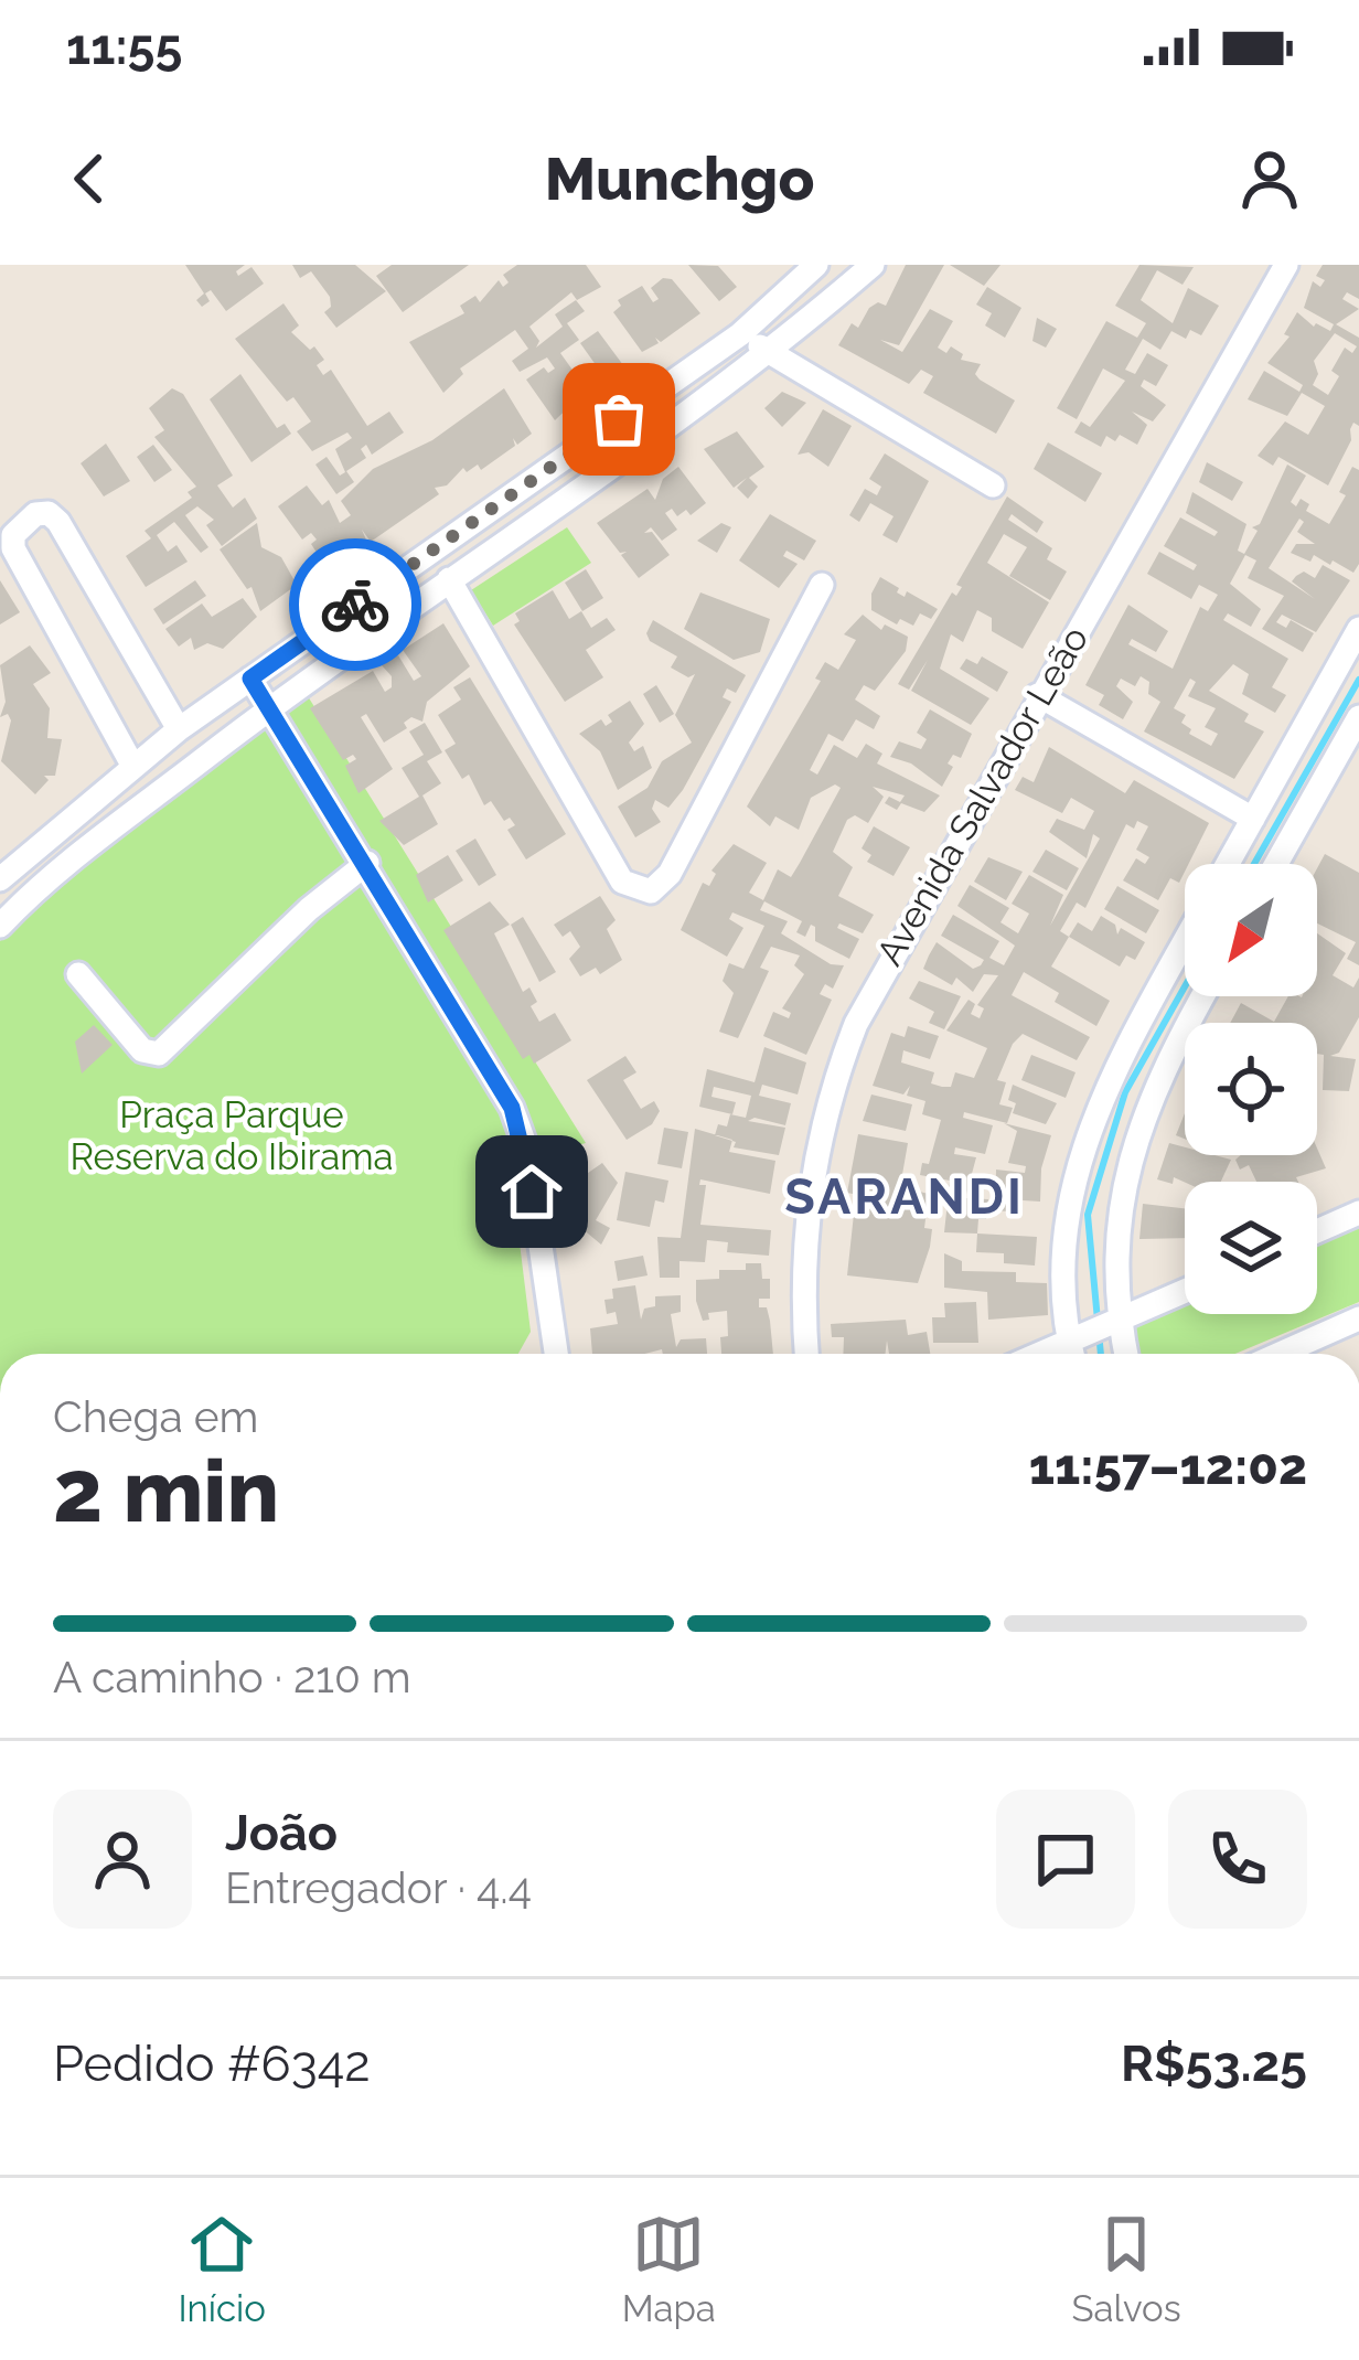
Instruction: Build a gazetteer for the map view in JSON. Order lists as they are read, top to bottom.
{
  "streets": {
    "street": ["Avenida Salvador Leão"]
  },
  "districts": ["SARANDI"],
  "parks": ["Praça Parque Reserva do Ibirama"],
  "north": "bottom left",
  "page": {
    "status": "11:55",
    "header": "Munchgo",
    "heading": ["2 min", "Chega em", "11:57–12:02"],
    "panel": [
      "João",
      "Entregador · 4.4",
      "Pedido #6342",
      "R$53.25"
    ],
    "bar": "A caminho · 210 m",
    "tabs": ["Início", "Mapa", "Salvos"]
  }
}
